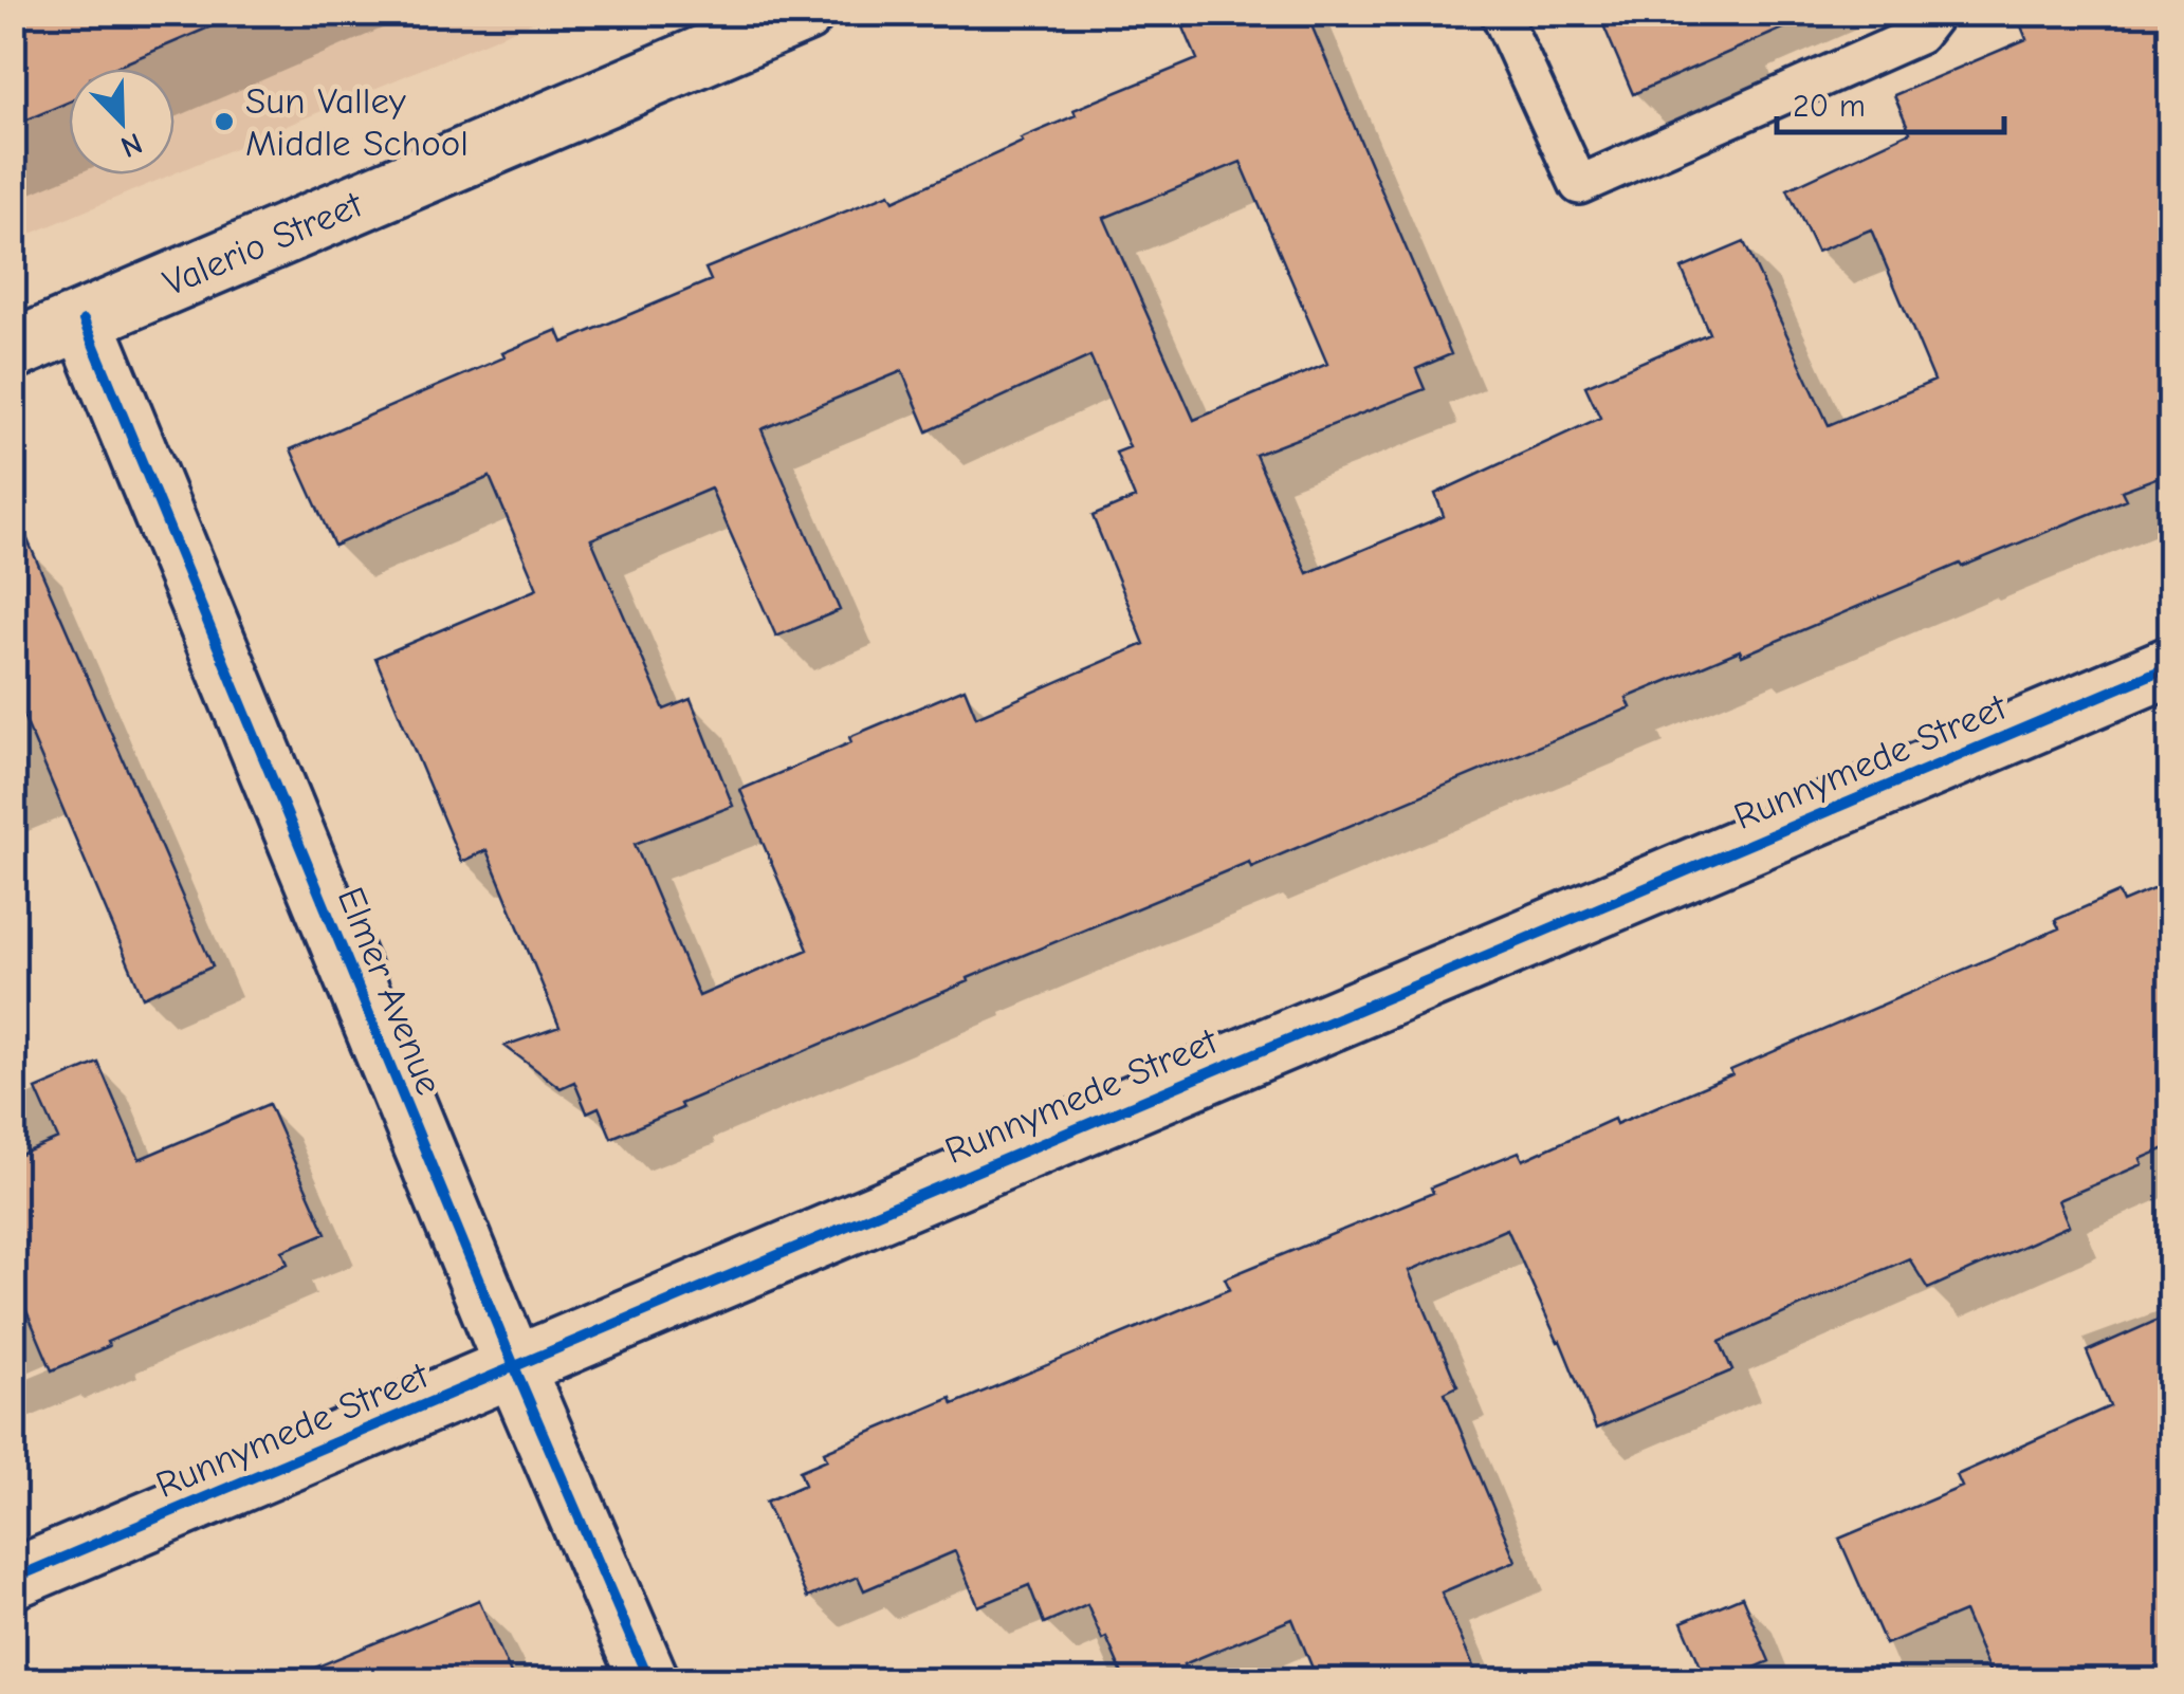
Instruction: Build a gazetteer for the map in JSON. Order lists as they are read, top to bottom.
{
  "streets": {
    "street": ["Valerio Street", "Runnymede Street", "Elmer Avenue"]
  },
  "crossings": [
    ["Valerio Street", "Elmer Avenue"],
    ["Runnymede Street", "Elmer Avenue"]
  ],
  "places": ["Sun Valley Middle School"],
  "scale_bar": "20 m",
  "north": "bottom right"
}
